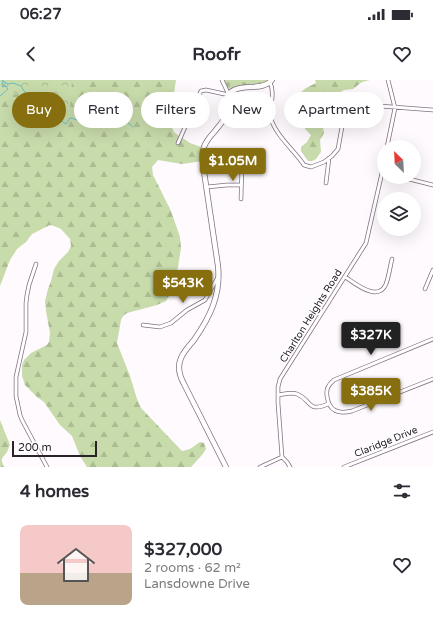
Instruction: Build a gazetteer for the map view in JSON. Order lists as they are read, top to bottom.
{
  "streets": {
    "street": ["Charlton Heights Road", "Claridge Drive"]
  },
  "scale_bar": "200 m",
  "north": "top left",
  "page": {
    "status": "06:27",
    "header": "Roofr",
    "chip": [
      "Buy",
      "Rent",
      "Filters",
      "New",
      "Apartment"
    ],
    "price": [
      "$1.05M",
      "$543K",
      "$327K",
      "$385K"
    ],
    "scale": "200 m",
    "heading": "4 homes",
    "list": [
      {
        "name": "$327,000",
        "note": "2 rooms · 62 m² · Lansdowne Drive"
      }
    ]
  }
}
